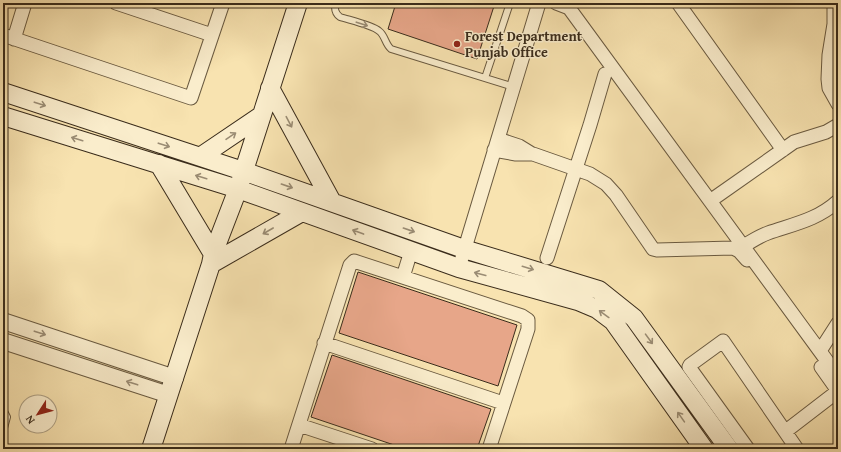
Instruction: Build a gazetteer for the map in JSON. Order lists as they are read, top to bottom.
{
  "places": ["Forest Department Punjab Office"],
  "north": "bottom left"
}
